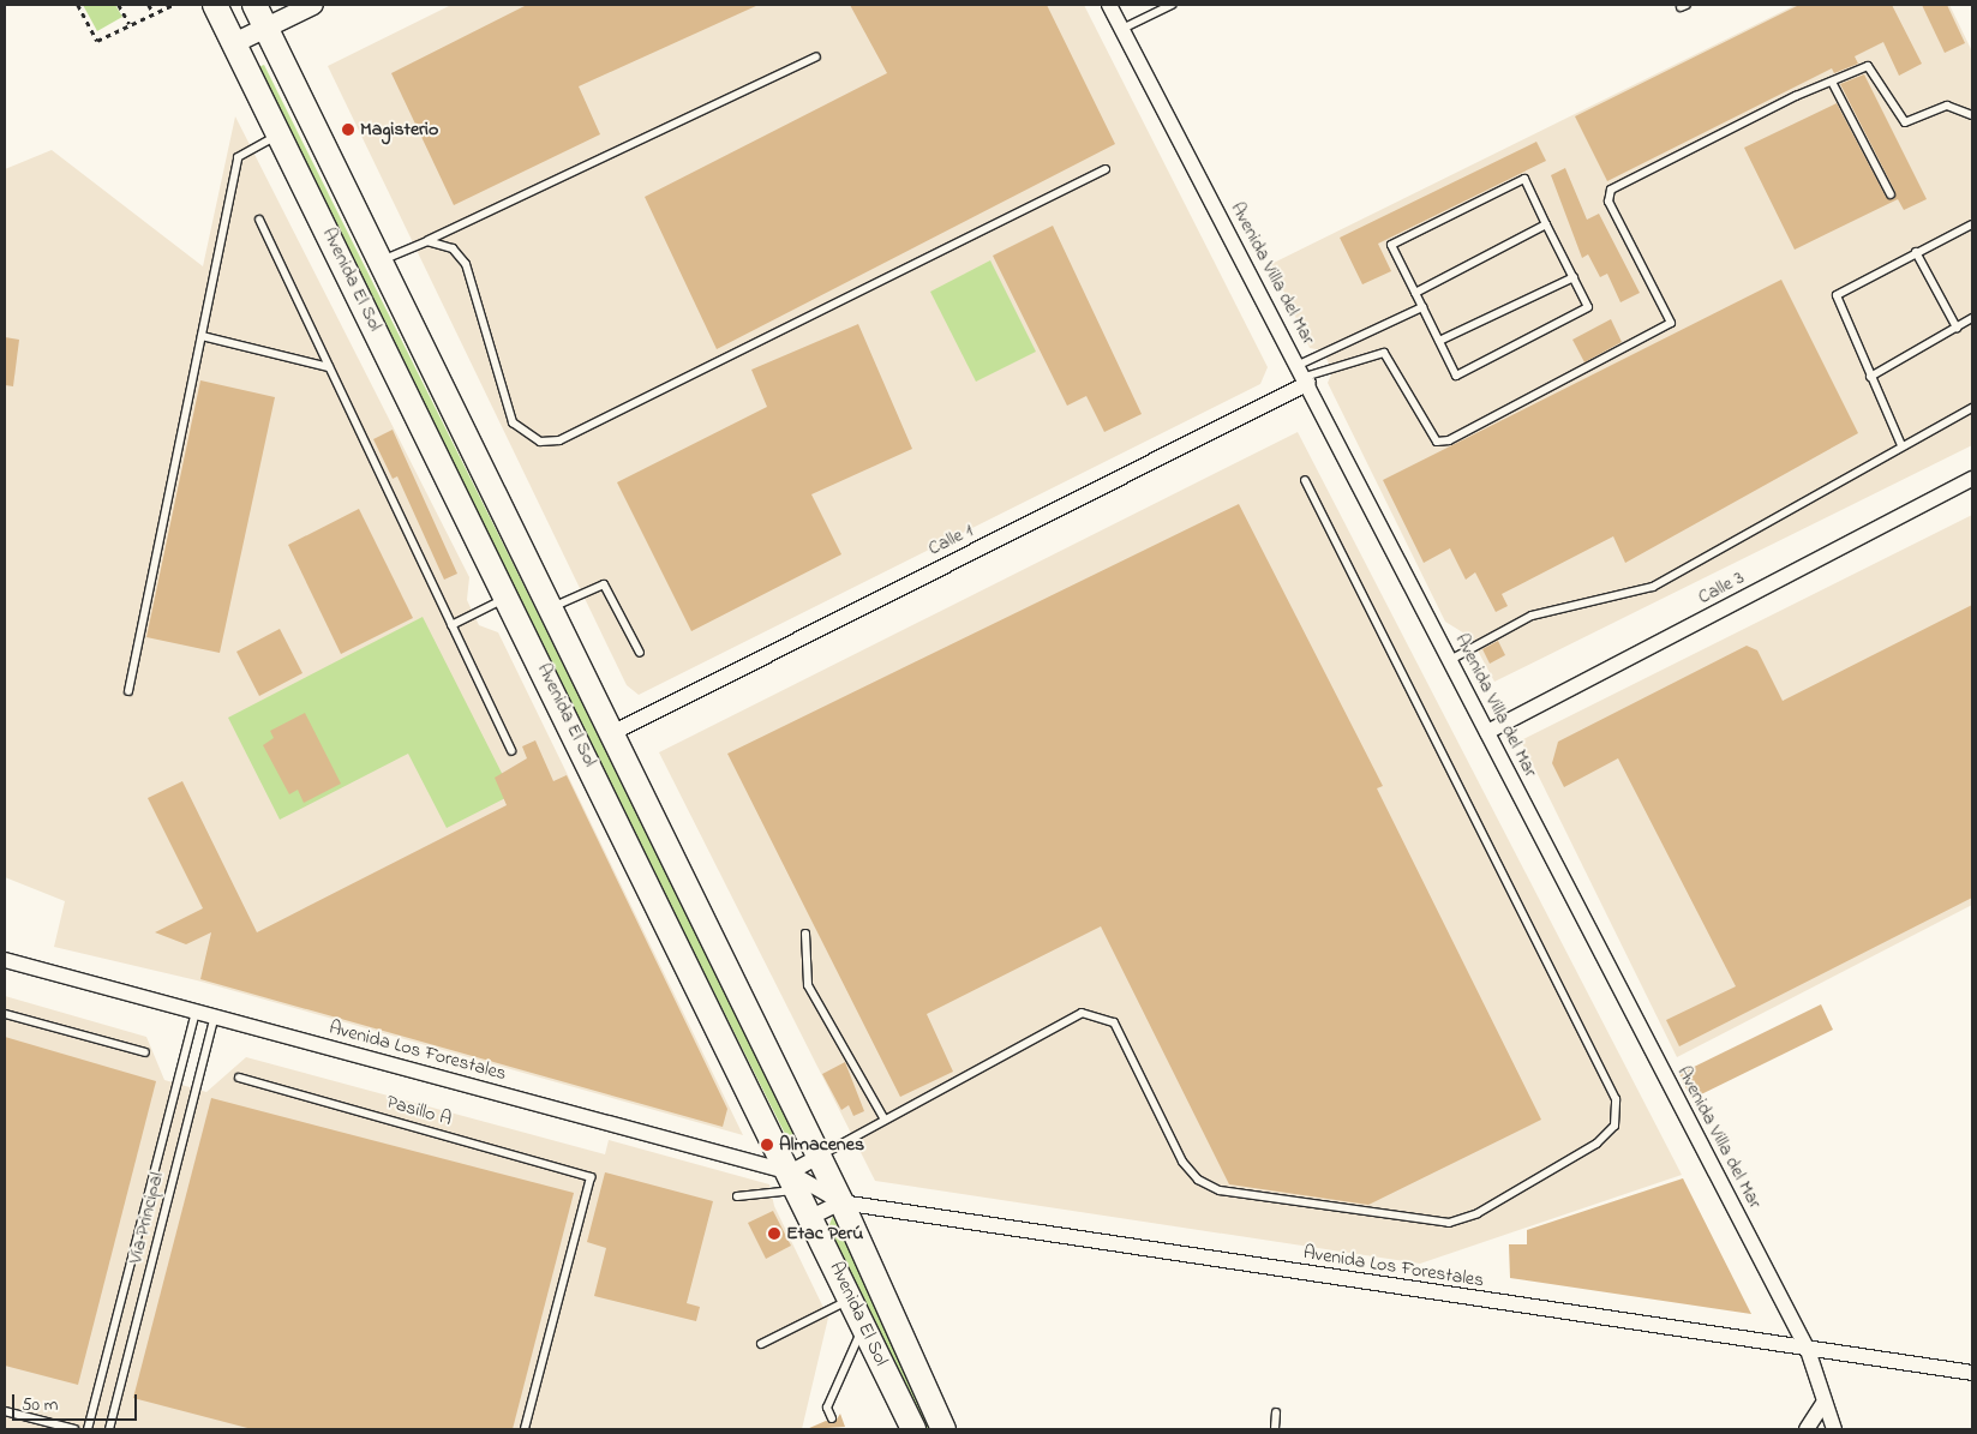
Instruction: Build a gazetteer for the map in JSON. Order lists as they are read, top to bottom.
{
  "streets": {
    "main road": ["Avenida El Sol"],
    "street": [
      "Avenida Villa del Mar",
      "Calle 1",
      "Calle 3",
      "Avenida Los Forestales"
    ],
    "lane": ["Pasillo A", "Vía Principal"]
  },
  "crossings": [
    ["Avenida Villa del Mar", "Calle 1"],
    ["Avenida Villa del Mar", "Calle 3"],
    ["Avenida Villa del Mar", "Avenida Los Forestales"],
    ["Avenida El Sol", "Calle 1"],
    ["Avenida El Sol", "Avenida Los Forestales"],
    ["Avenida Los Forestales", "Vía Principal"]
  ],
  "places": ["Magisterio", "Almacenes", "Etac Perú"],
  "scale_bar": "50 m"
}
